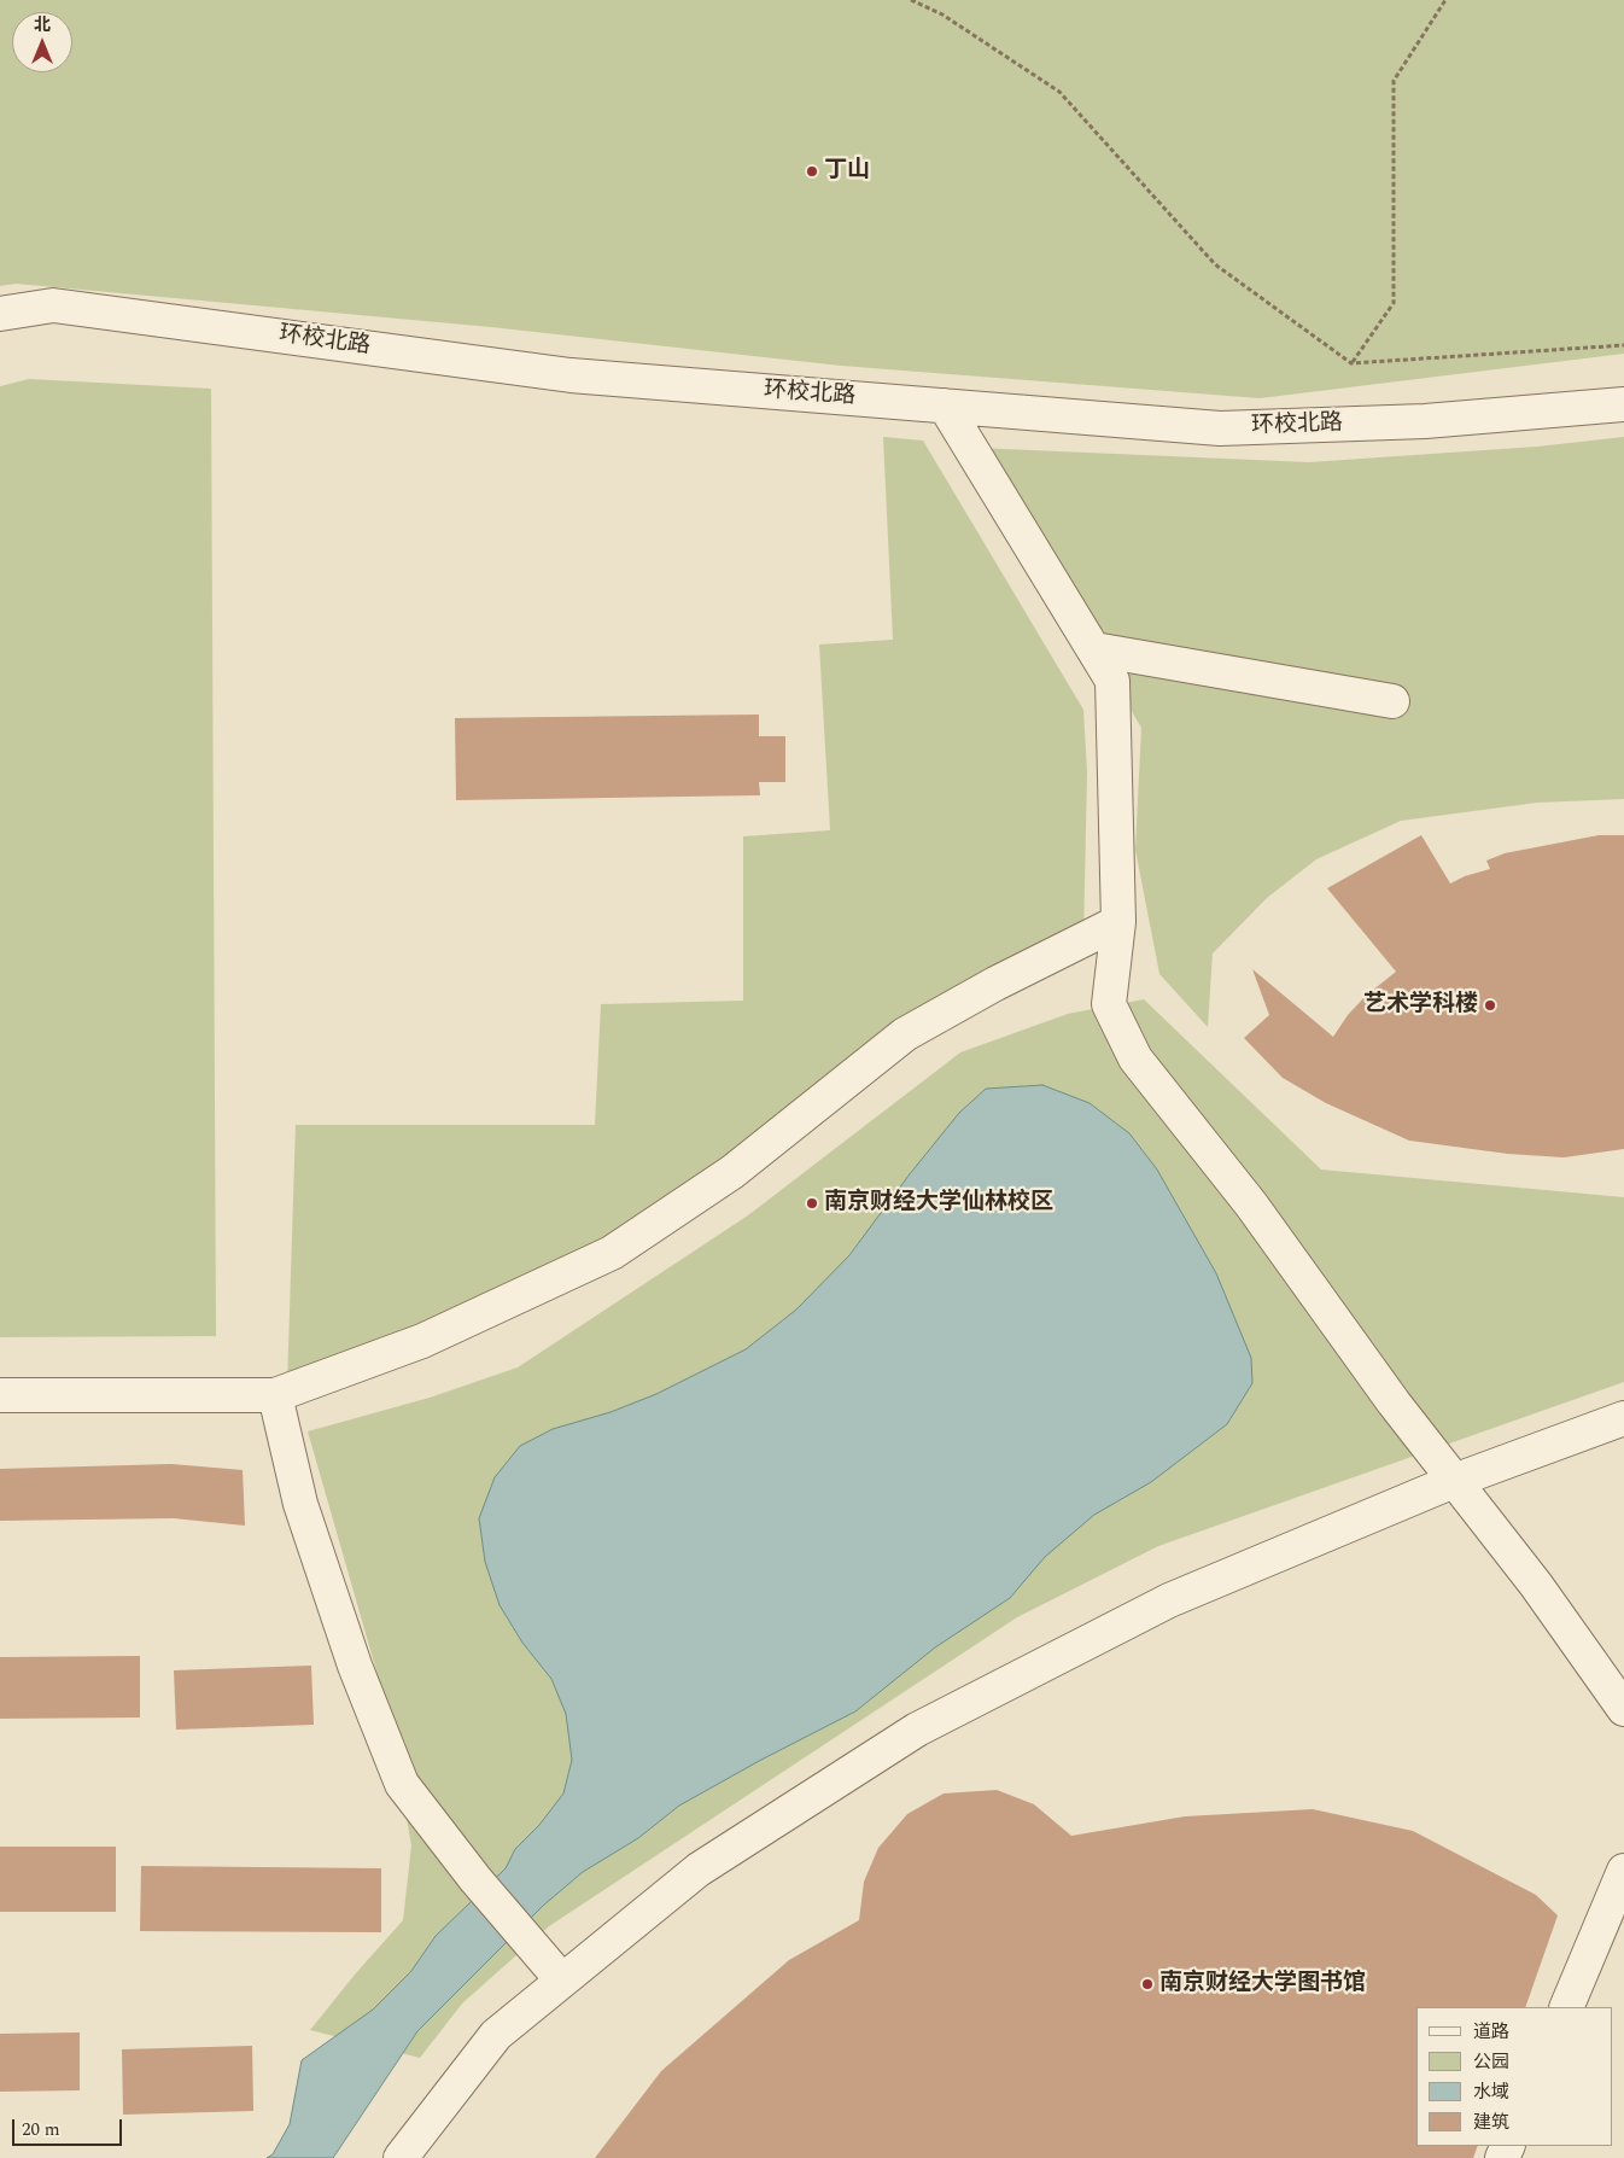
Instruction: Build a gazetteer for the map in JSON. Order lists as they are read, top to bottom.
{
  "streets": {
    "street": ["环校北路"]
  },
  "places": [
    "丁山",
    "艺术学科楼",
    "南京财经大学仙林校区",
    "南京财经大学图书馆"
  ],
  "legend": [
    "道路",
    "公园",
    "水域",
    "建筑"
  ],
  "scale_bar": "20 m",
  "north": "top"
}
